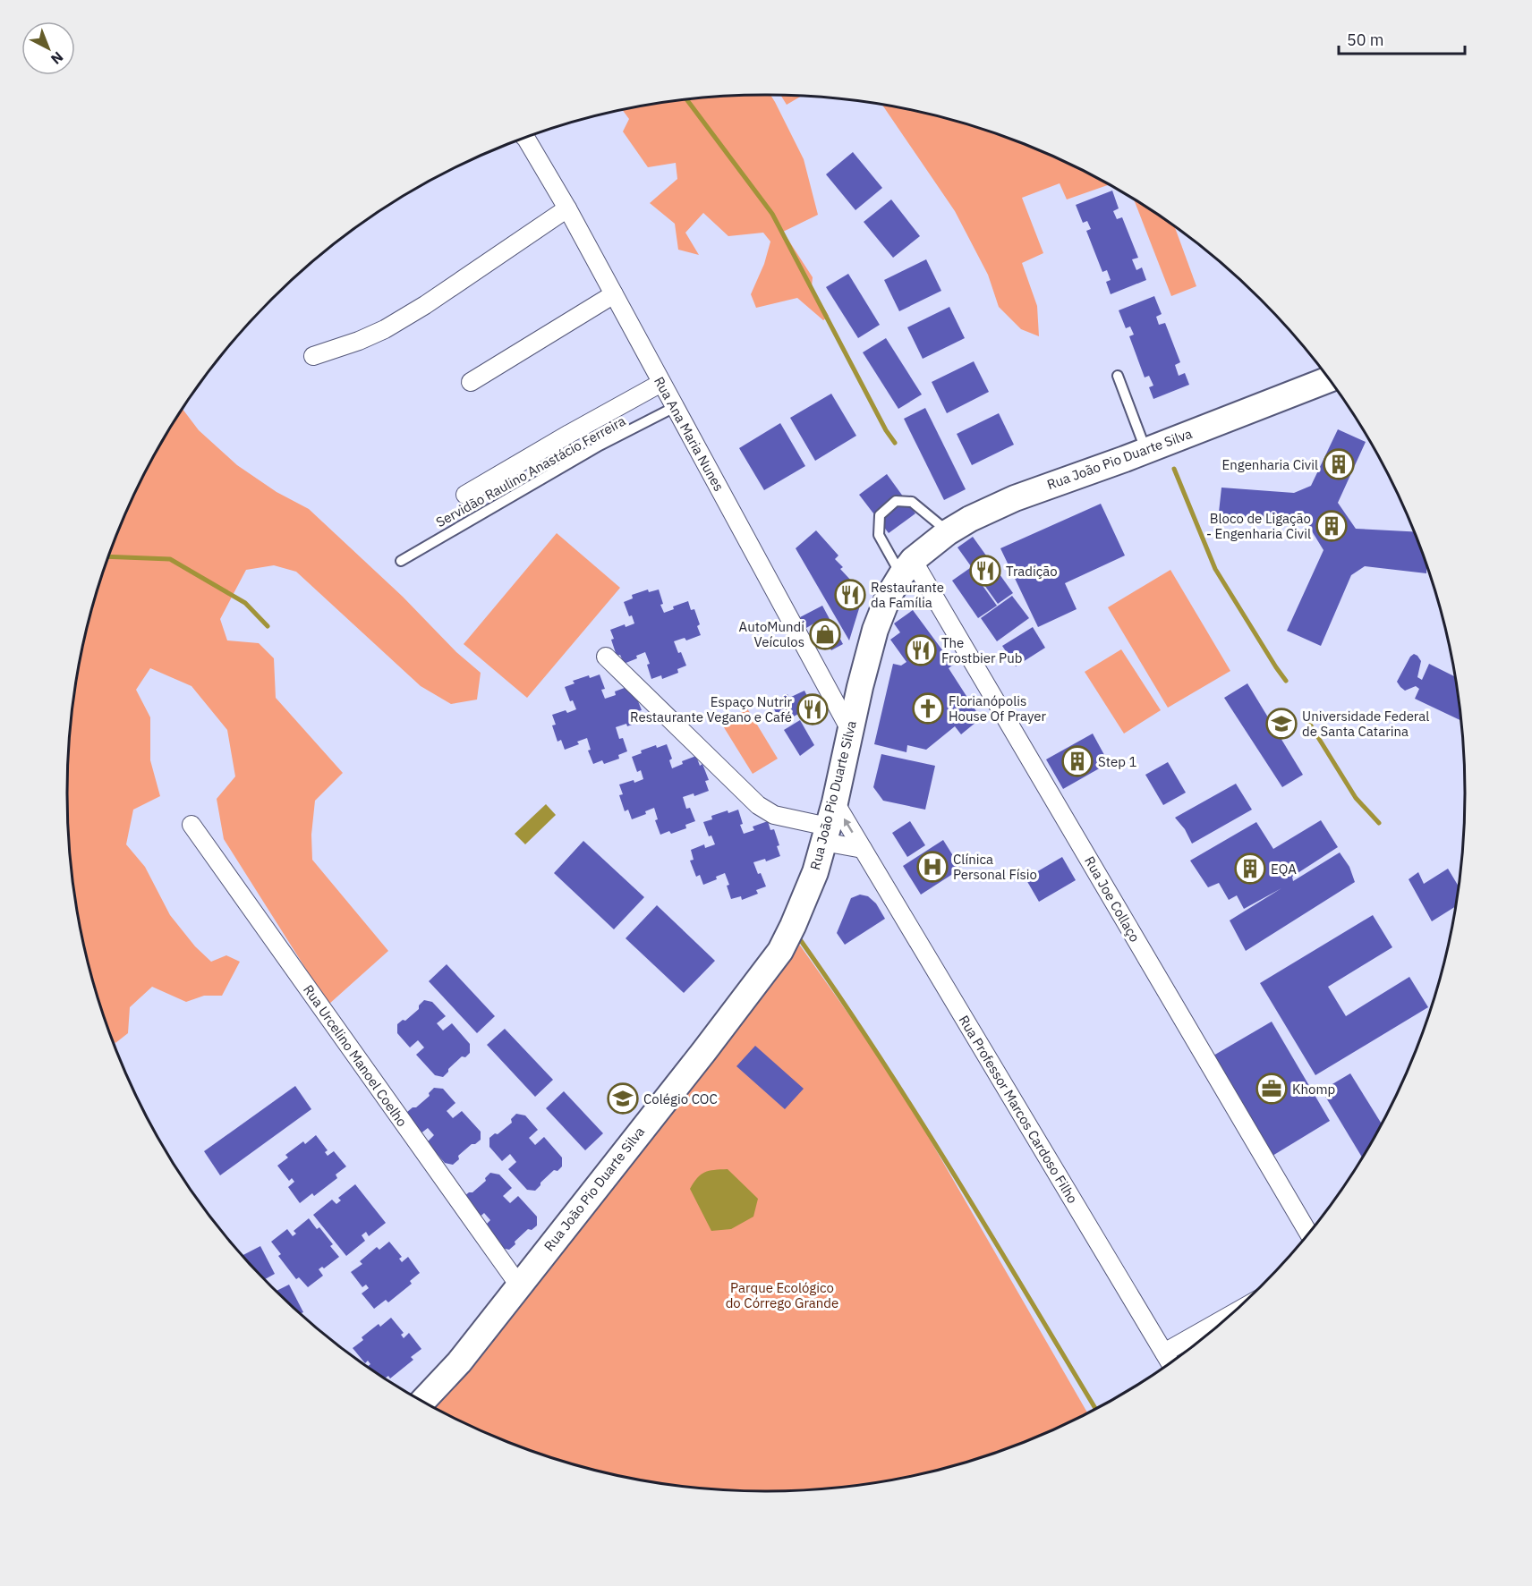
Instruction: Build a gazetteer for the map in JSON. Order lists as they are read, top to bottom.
{
  "streets": {
    "main road": ["Rua João Pio Duarte Silva"],
    "street": [
      "Rua Ana Maria Nunes",
      "Rua Joe Collaço",
      "Rua Urcelino Manoel Coelho",
      "Rua Professor Marcos Cardoso Filho"
    ],
    "lane": ["Servidão Raulino Anastácio Ferreira"]
  },
  "crossings": [
    ["Rua Ana Maria Nunes", "Rua João Pio Duarte Silva"],
    ["Rua Ana Maria Nunes", "Servidão Raulino Anastácio Ferreira"],
    ["Rua João Pio Duarte Silva", "Rua Joe Collaço"],
    ["Rua João Pio Duarte Silva", "Rua Urcelino Manoel Coelho"],
    ["Rua João Pio Duarte Silva", "Rua Professor Marcos Cardoso Filho"]
  ],
  "parks": ["Parque Ecológico do Córrego Grande"],
  "places": {
    "building": [
      "Engenharia Civil",
      "Bloco de Ligação - Engenharia Civil",
      "Step 1",
      "EQA"
    ],
    "restaurant": [
      "Tradição",
      "Restaurante da Família",
      "The Frostbier Pub",
      "Espaço Nutrir Restaurante Vegano e Café"
    ],
    "shop": ["AutoMundi Veículos"],
    "church": ["Florianópolis House Of Prayer"],
    "school or university": ["Universidade Federal de Santa Catarina", "Colégio COC"],
    "hospital": ["Clínica Personal Físio"],
    "office": ["Khomp"]
  },
  "scale_bar": "50 m",
  "north": "bottom right"
}
